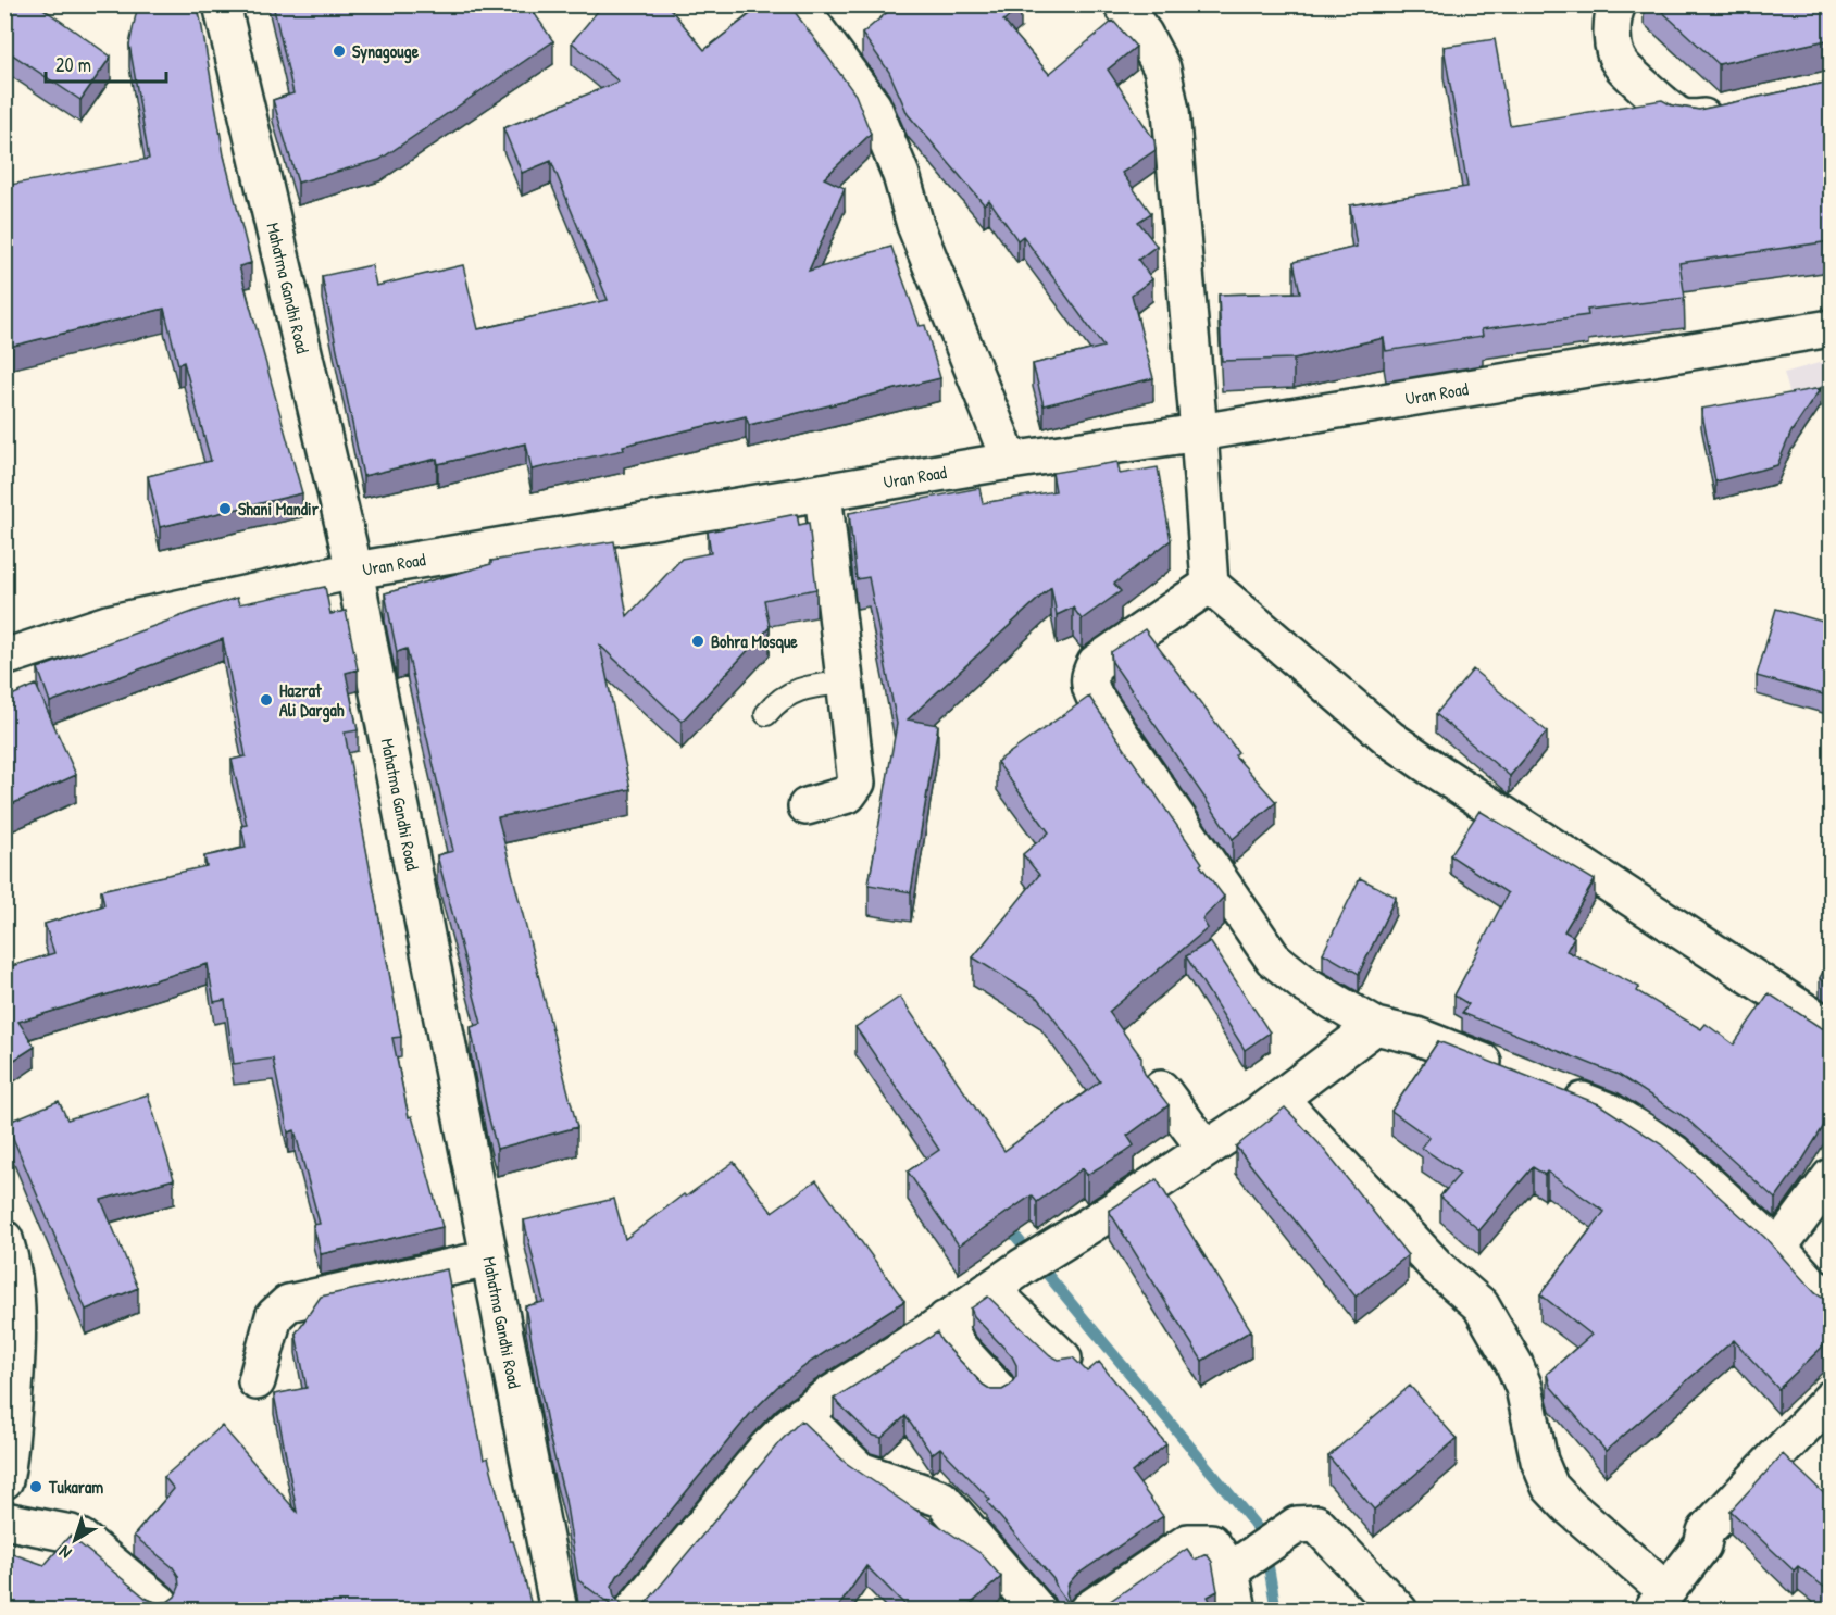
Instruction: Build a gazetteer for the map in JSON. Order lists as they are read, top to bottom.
{
  "streets": {
    "street": ["Mahatma Gandhi Road", "Uran Road"]
  },
  "crossings": [
    ["Mahatma Gandhi Road", "Uran Road"]
  ],
  "places": [
    "Synagouge",
    "Shani Mandir",
    "Bohra Mosque",
    "Hazrat Ali Dargah",
    "Tukaram"
  ],
  "scale_bar": "20 m",
  "north": "bottom left"
}
